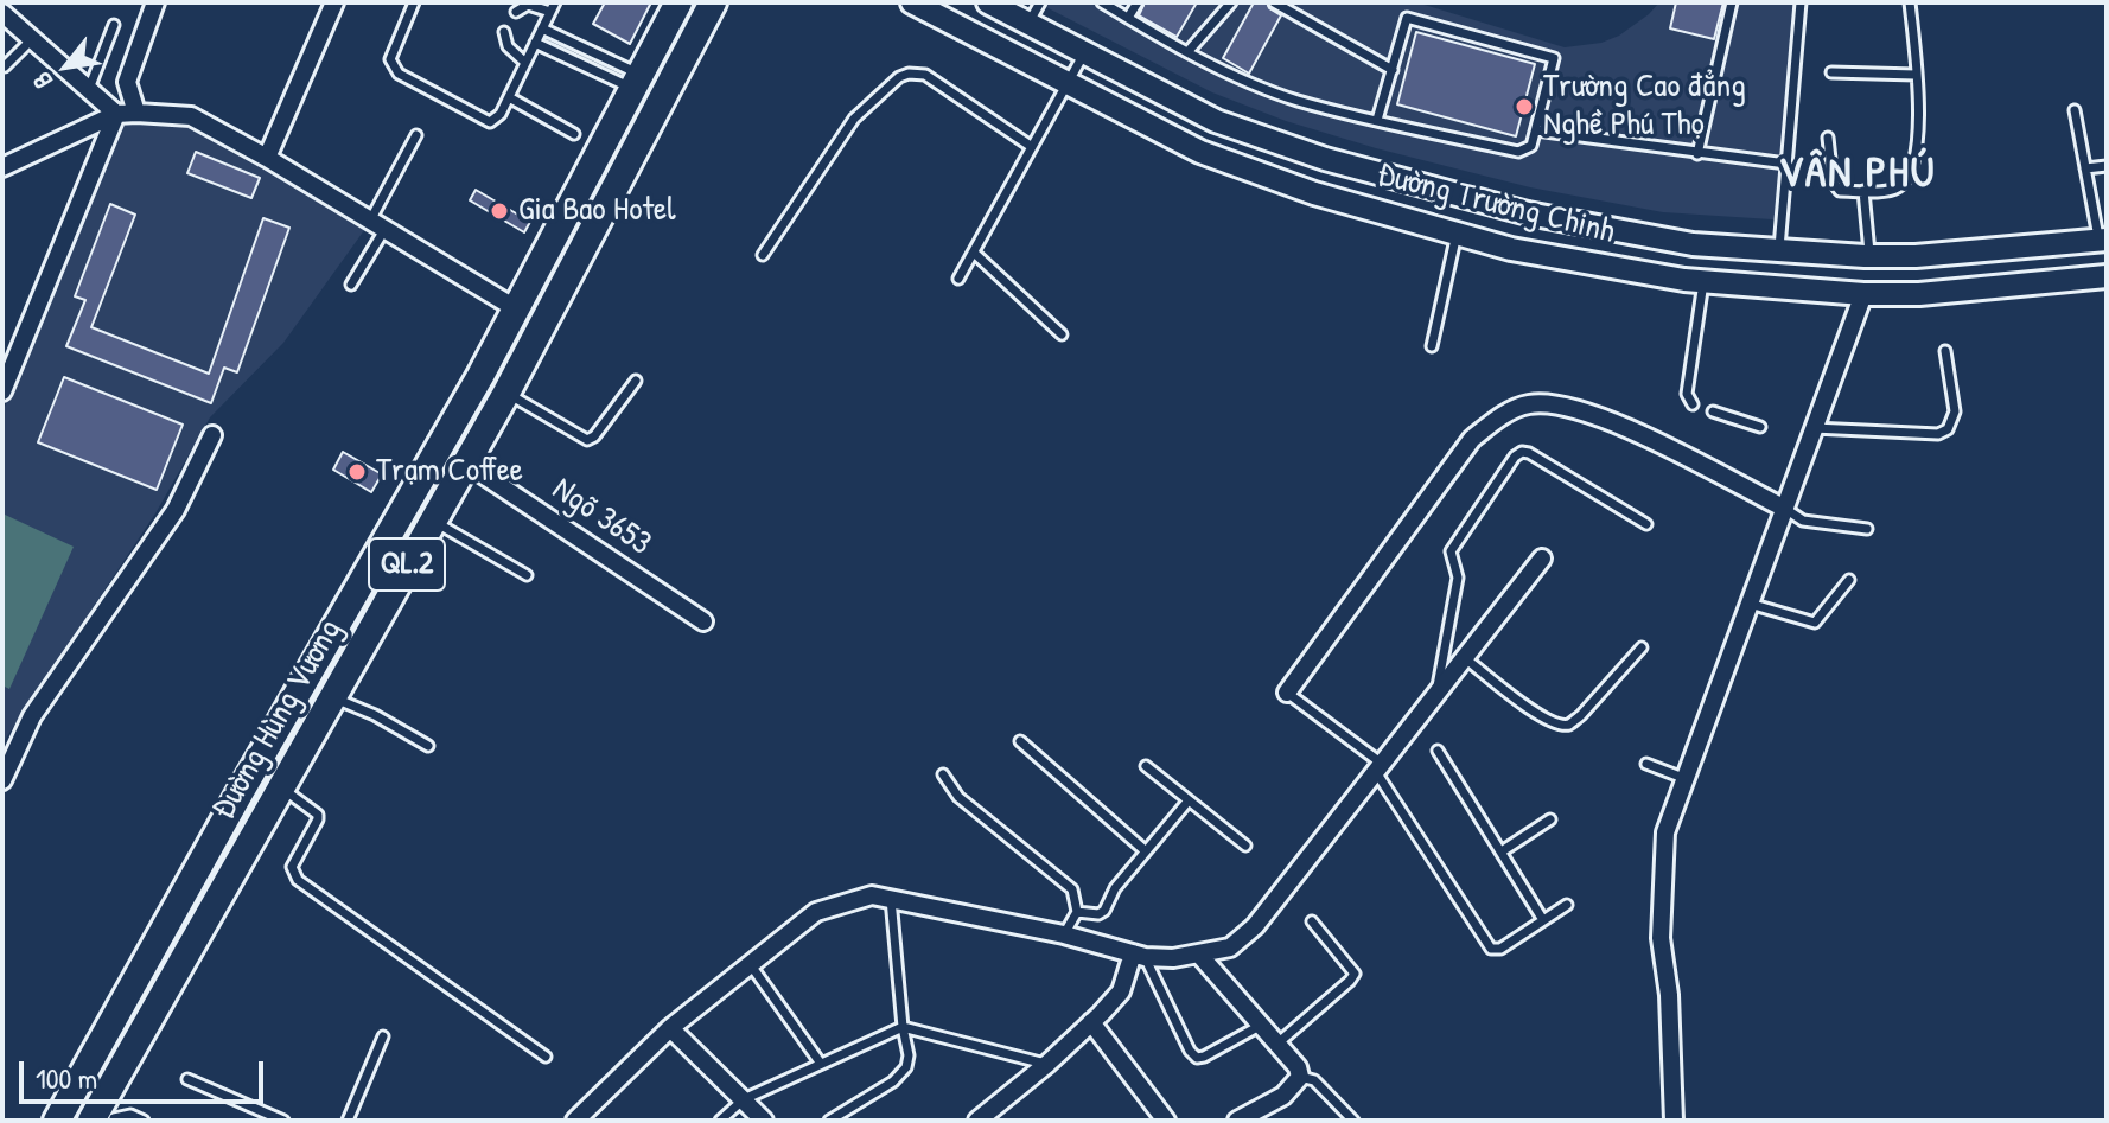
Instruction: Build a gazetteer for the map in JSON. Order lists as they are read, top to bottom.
{
  "streets": {
    "highway": ["QL.2", "Đường Hùng Vương"],
    "main road": ["Đường Trường Chinh"],
    "street": ["Ngõ 3653"]
  },
  "crossings": [
    ["Ngõ 3653", "Đường Hùng Vương"]
  ],
  "districts": ["VÂN PHÚ"],
  "places": ["Trường Cao đẳng Nghề Phú Thọ", "Gia Bao Hotel", "Trạm Coffee"],
  "scale_bar": "100 m",
  "north": "bottom left"
}
